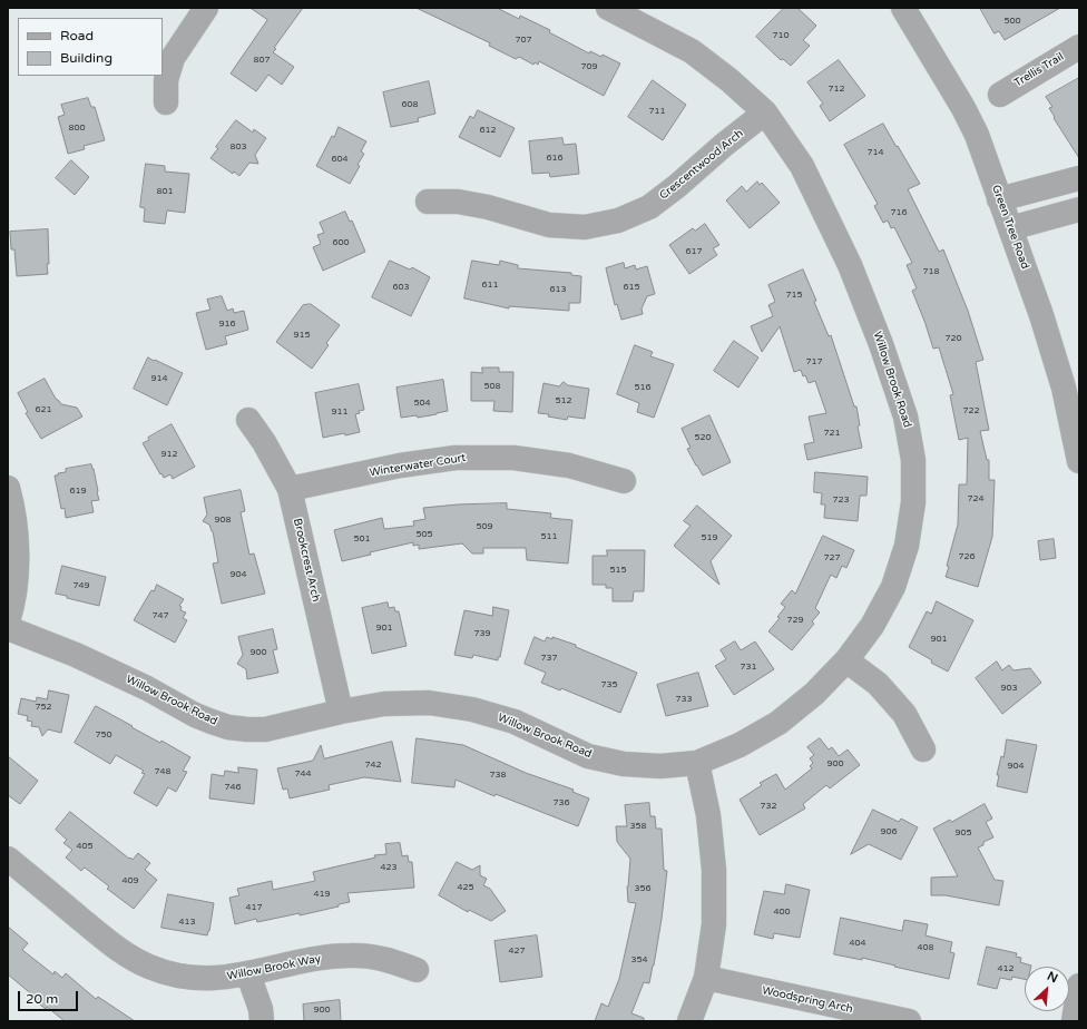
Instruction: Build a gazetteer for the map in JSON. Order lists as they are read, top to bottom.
{
  "streets": {
    "street": [
      "Trellis Trail",
      "Crescentwood Arch",
      "Green Tree Road",
      "Willow Brook Road",
      "Winterwater Court",
      "Brookcrest Arch",
      "Willow Brook Way",
      "Woodspring Arch"
    ]
  },
  "crossings": [
    ["Crescentwood Arch", "Willow Brook Road"],
    ["Willow Brook Road", "Brookcrest Arch"],
    ["Winterwater Court", "Brookcrest Arch"]
  ],
  "house_numbers": [
    "500",
    "710",
    "707",
    "807",
    "709",
    "712",
    "608",
    "711",
    "800",
    "612",
    "803",
    "714",
    "616",
    "604",
    "801",
    "716",
    "600",
    "617",
    "718",
    "611",
    "603",
    "615",
    "613",
    "715",
    "916",
    "915",
    "720",
    "717",
    "914",
    "508",
    "516",
    "512",
    "504",
    "621",
    "722",
    "911",
    "721",
    "520",
    "912",
    "619",
    "724",
    "723",
    "908",
    "509",
    "505",
    "511",
    "519",
    "501",
    "726",
    "727",
    "515",
    "904",
    "749",
    "747",
    "729",
    "901",
    "739",
    "901",
    "900",
    "737",
    "731",
    "735",
    "903",
    "733",
    "752",
    "750",
    "900",
    "742",
    "904",
    "748",
    "744",
    "738",
    "746",
    "736",
    "732",
    "358",
    "906",
    "905",
    "405",
    "423",
    "409",
    "425",
    "356",
    "419",
    "417",
    "400",
    "413",
    "404",
    "408",
    "427",
    "354",
    "412",
    "900"
  ],
  "legend": ["Road", "Building"],
  "scale_bar": "20 m",
  "north": "top right"
}
